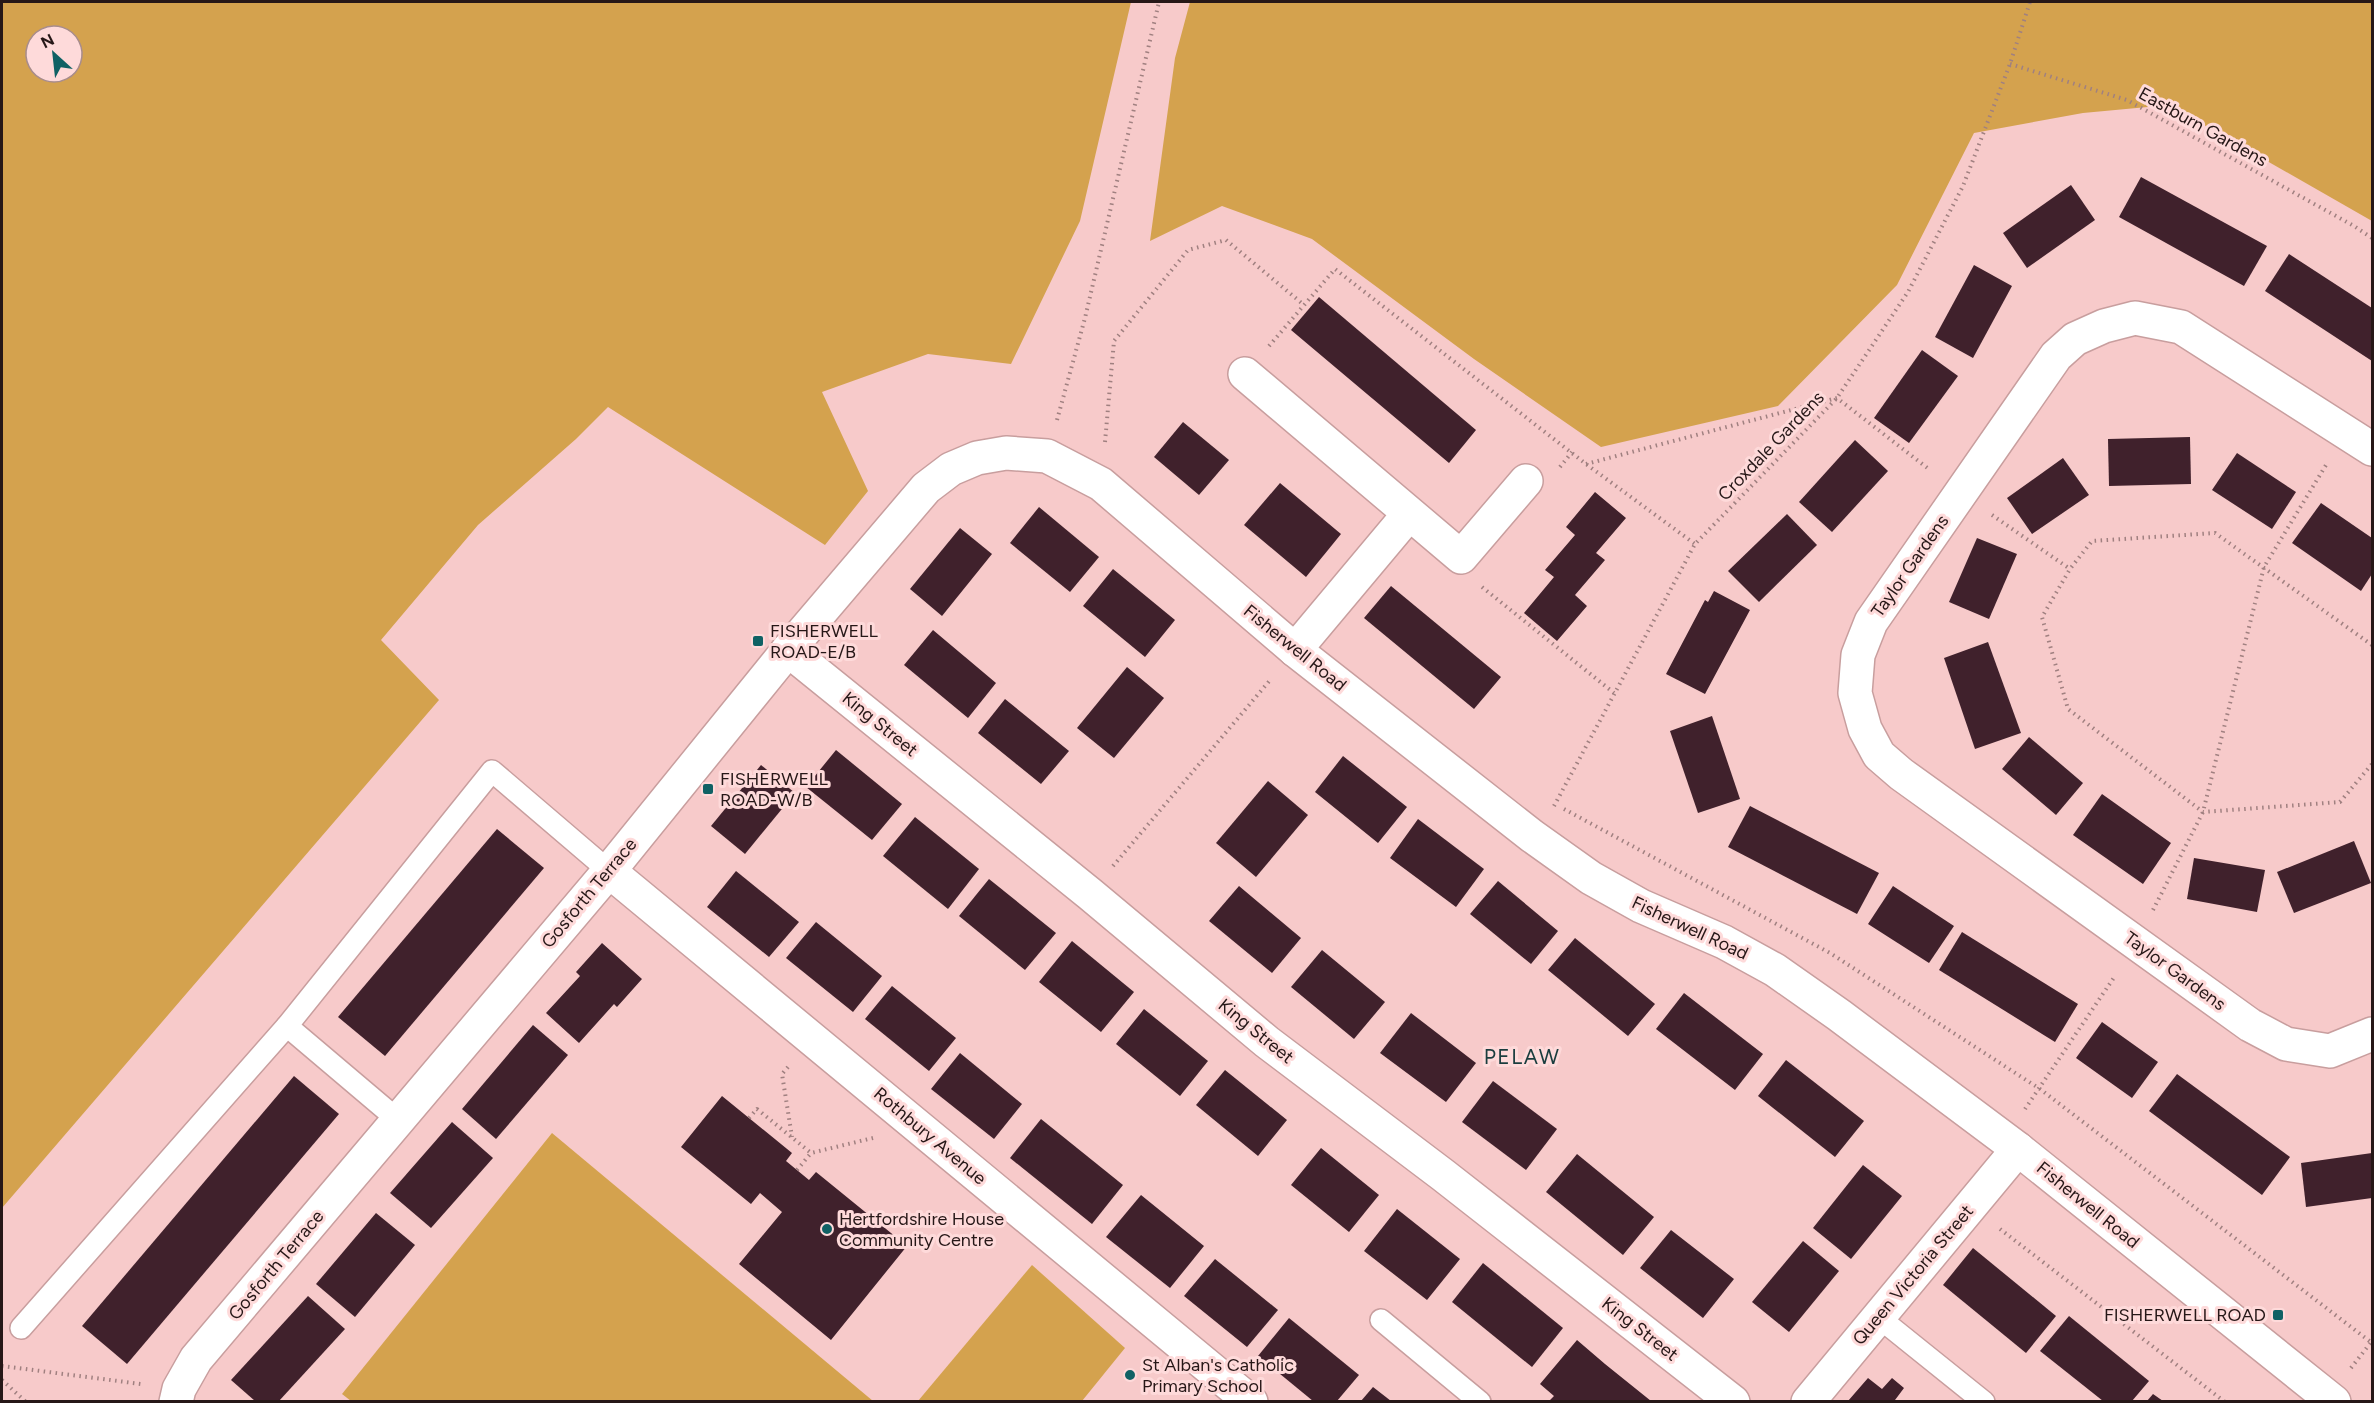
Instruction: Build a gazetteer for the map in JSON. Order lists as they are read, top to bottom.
{
  "streets": {
    "street": [
      "Taylor Gardens",
      "Fisherwell Road",
      "King Street",
      "Gosforth Terrace",
      "Rothbury Avenue",
      "Queen Victoria Street"
    ],
    "path": ["Eastburn Gardens", "Croxdale Gardens"]
  },
  "crossings": [
    ["Eastburn Gardens", "Croxdale Gardens"],
    ["Croxdale Gardens", "Fisherwell Road"],
    ["Fisherwell Road", "Gosforth Terrace"],
    ["Fisherwell Road", "Queen Victoria Street"],
    ["King Street", "Gosforth Terrace"],
    ["Gosforth Terrace", "Rothbury Avenue"]
  ],
  "districts": ["PELAW"],
  "places": {
    "transit": ["FISHERWELL ROAD-E/B", "FISHERWELL ROAD-W/B", "FISHERWELL ROAD"],
    "other": ["Hertfordshire House Community Centre", "St Alban's Catholic Primary School"]
  },
  "north": "top left"
}
